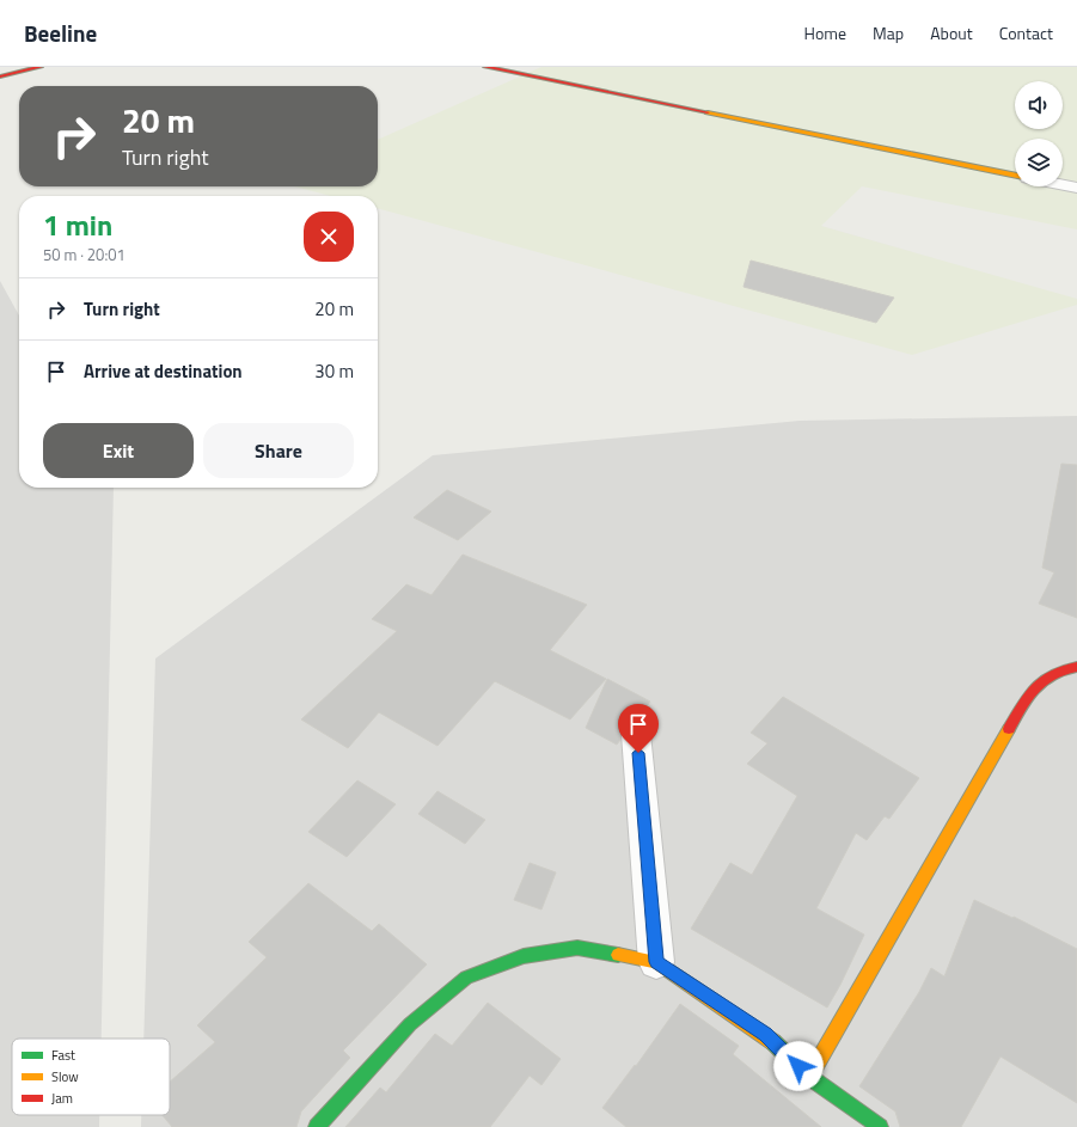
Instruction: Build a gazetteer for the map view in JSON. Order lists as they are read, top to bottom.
{
  "legend": ["Fast", "Slow", "Jam"],
  "page": {
    "header": "Beeline",
    "nav": [
      "Home",
      "Map",
      "About",
      "Contact"
    ],
    "turn": ["20 m", "Turn right"],
    "heading": ["1 min", "50 m · 20:01"],
    "list": [
      {
        "name": "Turn right",
        "value": "20 m"
      },
      {
        "name": "Arrive at destination",
        "value": "30 m"
      }
    ],
    "buttons": ["Exit", "Share"]
  }
}
